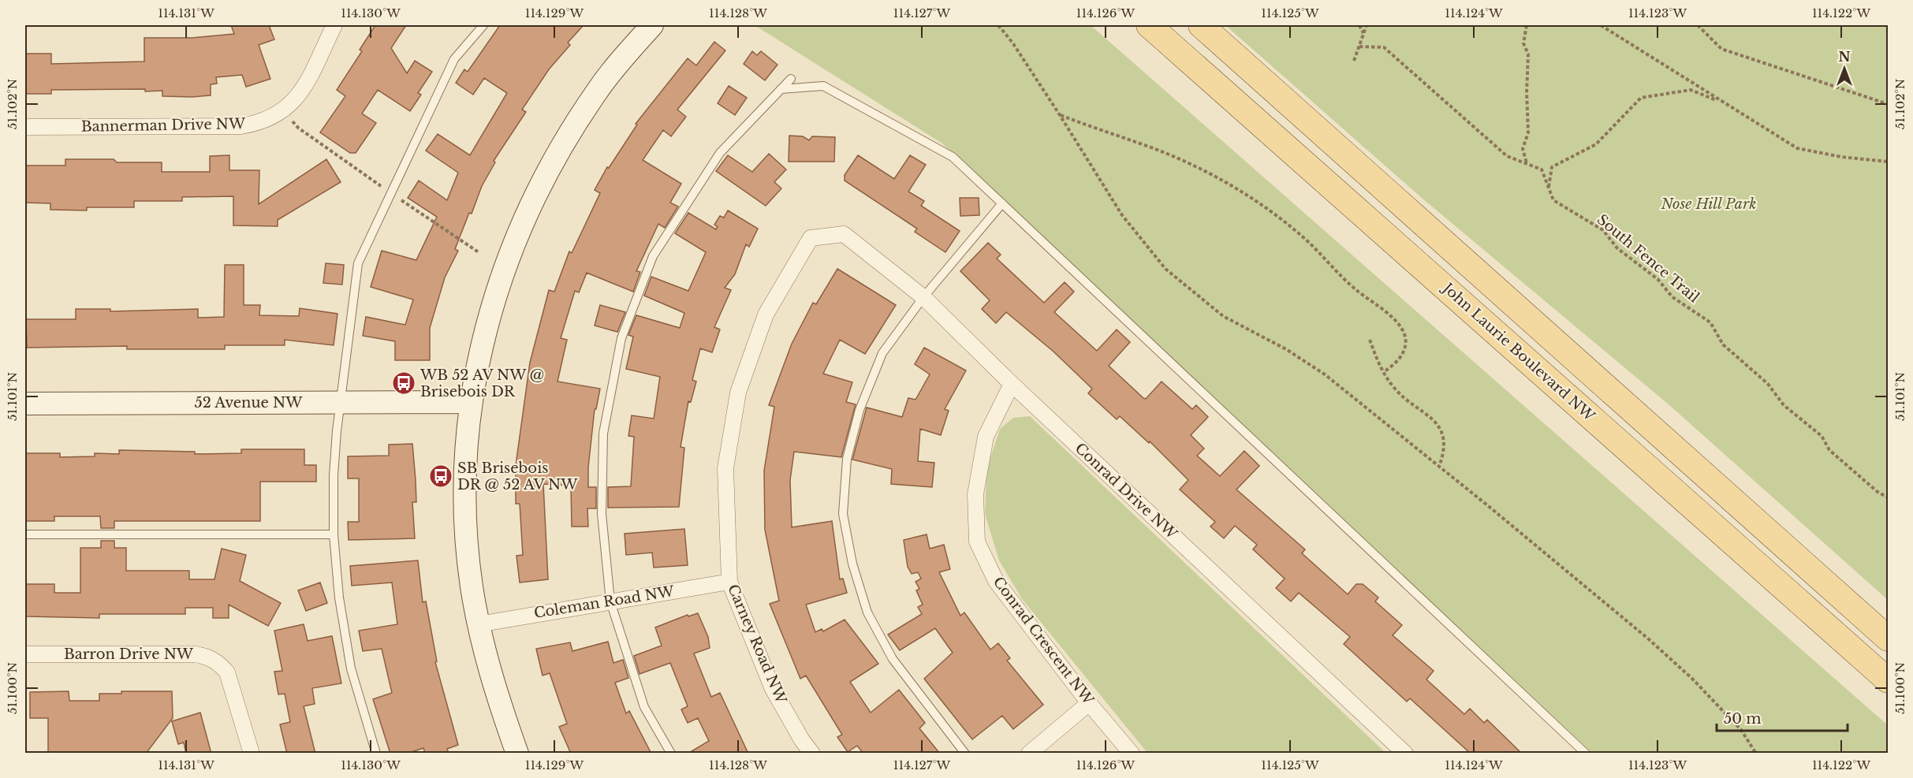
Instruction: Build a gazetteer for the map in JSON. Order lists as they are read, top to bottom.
{
  "streets": {
    "main road": ["John Laurie Boulevard NW"],
    "street": [
      "Bannerman Drive NW",
      "52 Avenue NW",
      "Conrad Drive NW",
      "Coleman Road NW",
      "Conrad Crescent NW",
      "Carney Road NW",
      "Barron Drive NW"
    ],
    "path": ["South Fence Trail"]
  },
  "crossings": [
    ["Conrad Drive NW", "Conrad Crescent NW"],
    ["Conrad Drive NW", "Carney Road NW"],
    ["Coleman Road NW", "Carney Road NW"]
  ],
  "parks": ["Nose Hill Park"],
  "places": {
    "bus stop": ["WB 52 AV NW @ Brisebois DR", "SB Brisebois DR @ 52 AV NW"]
  },
  "scale_bar": "50 m",
  "north": "top",
  "coordinates": [
    "114.131°W",
    "114.130°W",
    "114.129°W",
    "114.128°W",
    "114.127°W",
    "114.126°W",
    "114.125°W",
    "114.124°W",
    "114.123°W",
    "114.122°W",
    "51.102°N",
    "51.101°N",
    "51.100°N"
  ]
}
